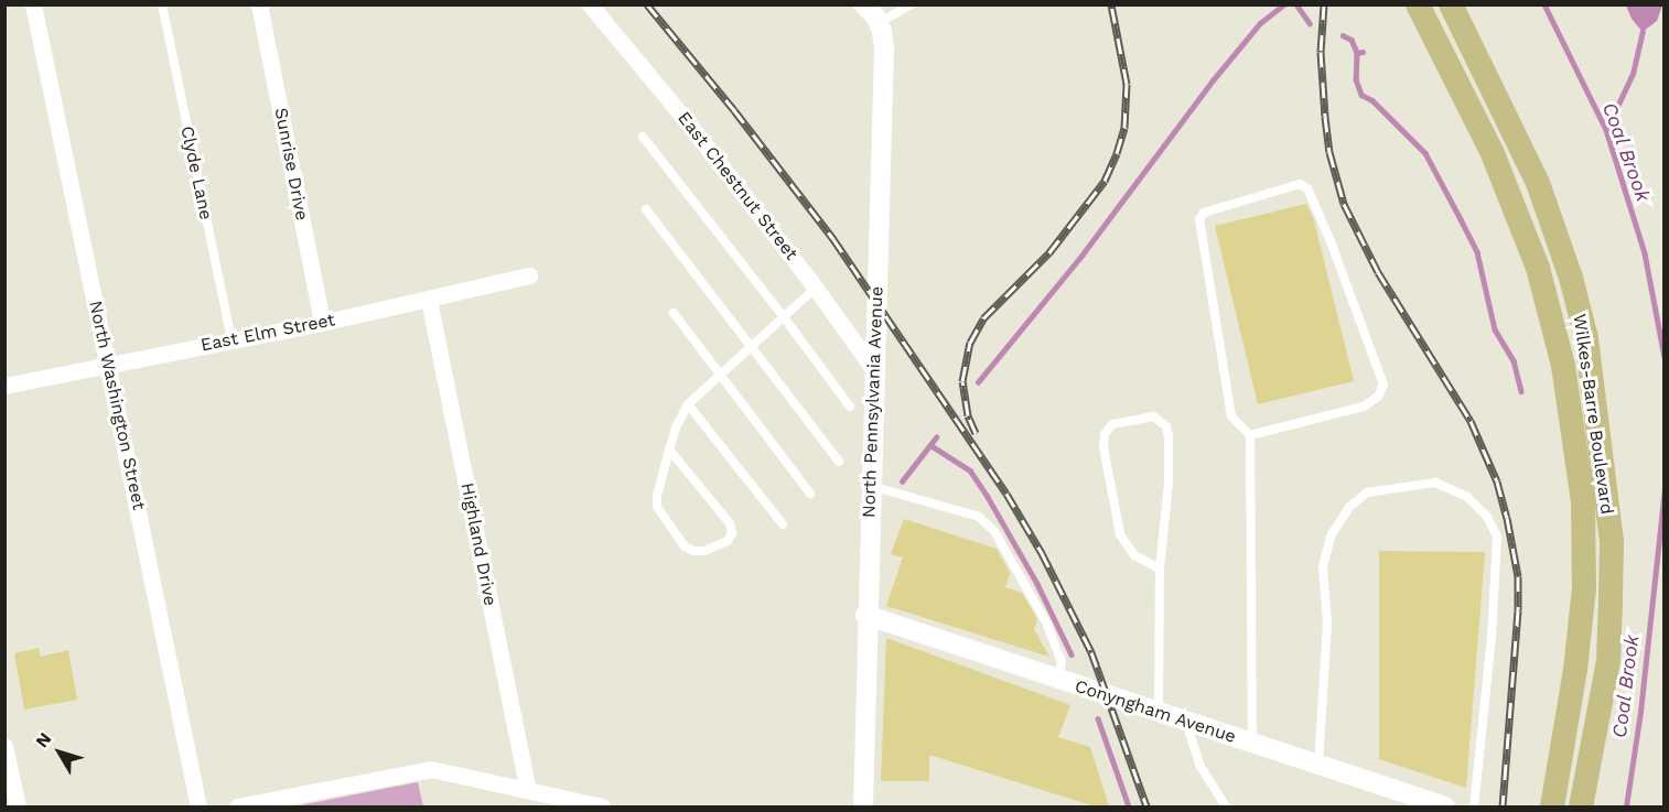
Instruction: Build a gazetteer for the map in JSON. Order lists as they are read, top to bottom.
{
  "streets": {
    "main road": ["Wilkes-Barre Boulevard"],
    "street": [
      "Sunrise Drive",
      "East Chestnut Street",
      "East Elm Street",
      "North Pennsylvania Avenue",
      "North Washington Street",
      "Highland Drive",
      "Conyngham Avenue"
    ],
    "lane": ["Clyde Lane"]
  },
  "crossings": [
    ["Sunrise Drive", "East Elm Street"],
    ["Clyde Lane", "East Elm Street"],
    ["East Chestnut Street", "North Pennsylvania Avenue"],
    ["East Elm Street", "North Washington Street"],
    ["East Elm Street", "Highland Drive"],
    ["North Pennsylvania Avenue", "Conyngham Avenue"]
  ],
  "water": ["Coal Brook"],
  "north": "top left"
}
